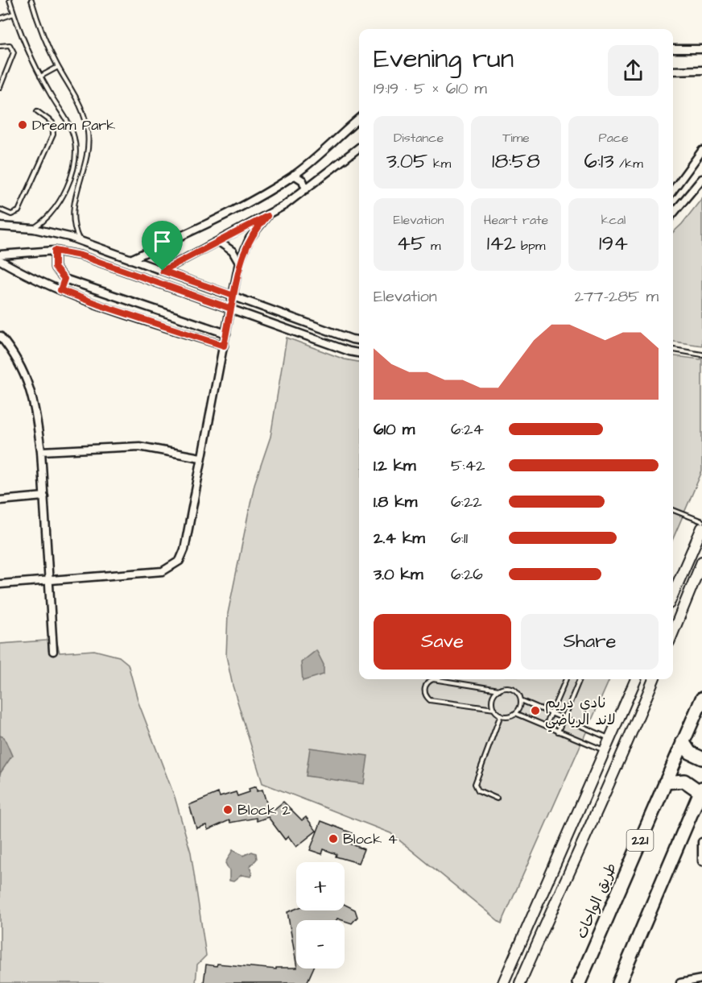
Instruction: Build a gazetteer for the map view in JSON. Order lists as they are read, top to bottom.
{
  "streets": {
    "highway": ["221", "طريق الواحات"]
  },
  "places": [
    "Dream Park",
    "نادي دريم لاند الرياضي",
    "Block 2",
    "Block 4"
  ],
  "page": {
    "heading": ["Evening run", "19:19 · 5 × 610 m"],
    "stats": [
      ["Distance", "3.05 km"],
      ["Time", "18:58"],
      ["Pace", "6:13 /km"],
      ["Elevation", "45 m"],
      ["Heart rate", "142 bpm"],
      ["kcal", "194"]
    ],
    "chart": ["Elevation", "277–285 m"],
    "list": [
      {
        "name": "610 m",
        "note": "6:24"
      },
      {
        "name": "1.2 km",
        "note": "5:42"
      },
      {
        "name": "1.8 km",
        "note": "6:22"
      },
      {
        "name": "2.4 km",
        "note": "6:11"
      },
      {
        "name": "3.0 km",
        "note": "6:26"
      }
    ],
    "buttons": ["Save", "Share"],
    "map_buttons": ["+", "−"]
  }
}
